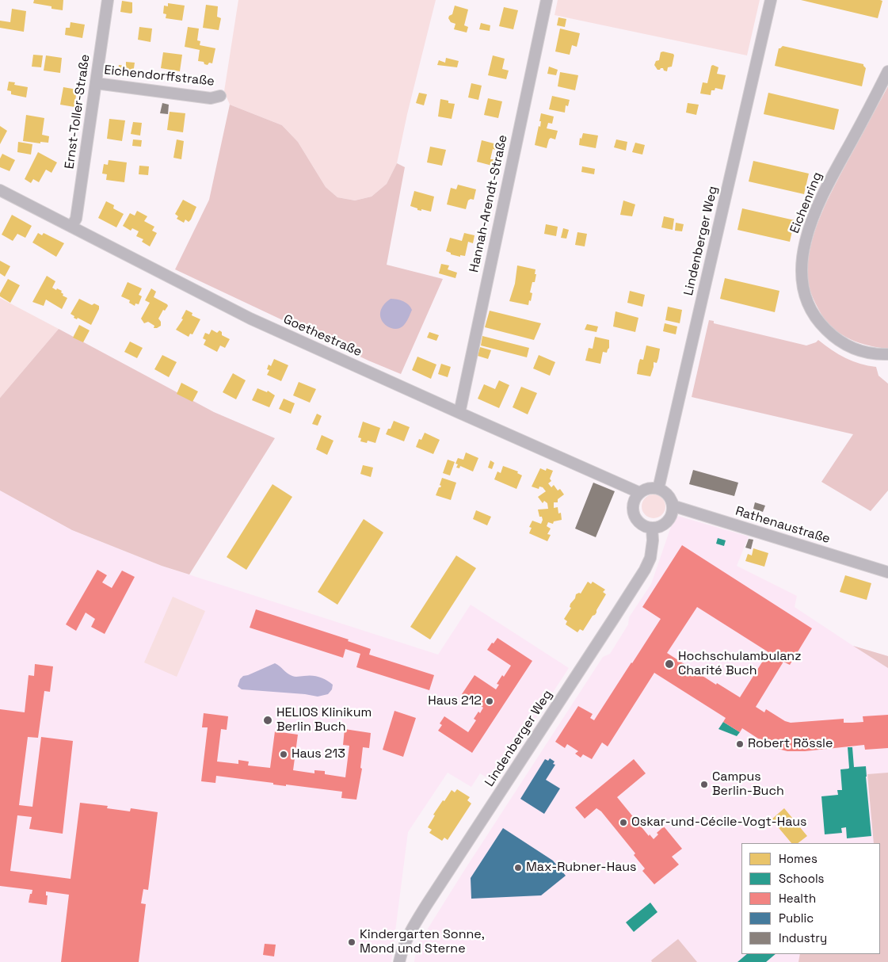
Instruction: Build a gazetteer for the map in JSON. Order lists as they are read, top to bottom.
{
  "streets": {
    "street": [
      "Eichendorffstraße",
      "Ernst-Toller-Straße",
      "Eichenring",
      "Hannah-Arendt-Straße",
      "Lindenberger Weg",
      "Goethestraße",
      "Rathenaustraße"
    ]
  },
  "crossings": [
    ["Eichendorffstraße", "Ernst-Toller-Straße"],
    ["Ernst-Toller-Straße", "Goethestraße"],
    ["Hannah-Arendt-Straße", "Goethestraße"],
    ["Lindenberger Weg", "Goethestraße"],
    ["Lindenberger Weg", "Rathenaustraße"],
    ["Goethestraße", "Rathenaustraße"]
  ],
  "places": [
    "Hochschulambulanz Charité Buch",
    "Haus 212",
    "HELIOS Klinikum Berlin Buch",
    "Robert Rössle",
    "Haus 213",
    "Campus Berlin-Buch",
    "Oskar-und-Cécile-Vogt-Haus",
    "Max-Rubner-Haus",
    "Kindergarten Sonne, Mond und Sterne"
  ],
  "legend": [
    "Homes",
    "Schools",
    "Health",
    "Public",
    "Industry"
  ]
}
